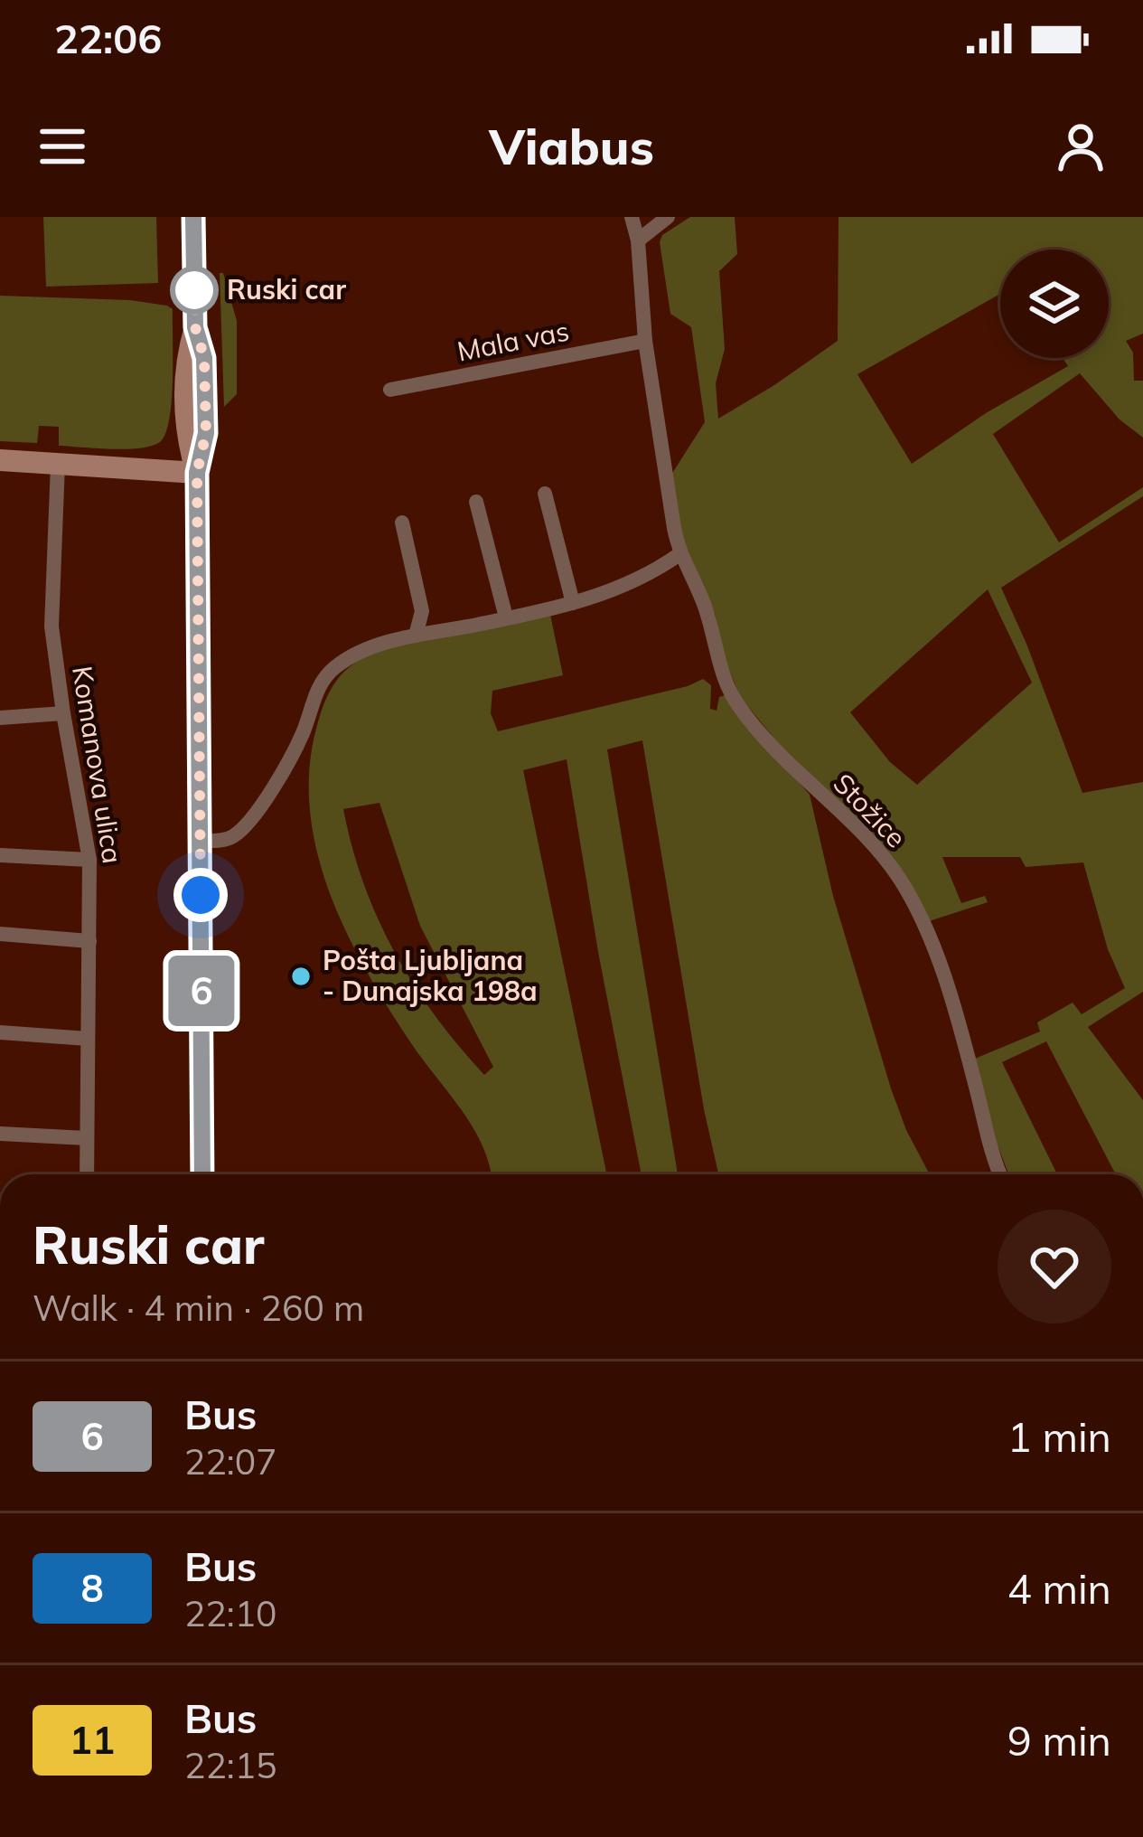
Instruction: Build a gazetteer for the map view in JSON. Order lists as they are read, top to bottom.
{
  "streets": {
    "street": ["Mala vas", "Komanova ulica", "Stožice"]
  },
  "places": ["Ruski car", "Pošta Ljubljana - Dunajska 198a"],
  "lines": ["bus line 6"],
  "page": {
    "status": "22:06",
    "header": "Viabus",
    "on_map": "6",
    "heading": ["Ruski car", "Walk · 4 min · 260 m"],
    "list": [
      {
        "mark": "6",
        "name": "Bus",
        "note": "22:07",
        "value": "1 min"
      },
      {
        "mark": "8",
        "name": "Bus",
        "note": "22:10",
        "value": "4 min"
      },
      {
        "mark": "11",
        "name": "Bus",
        "note": "22:15",
        "value": "9 min"
      }
    ]
  }
}
